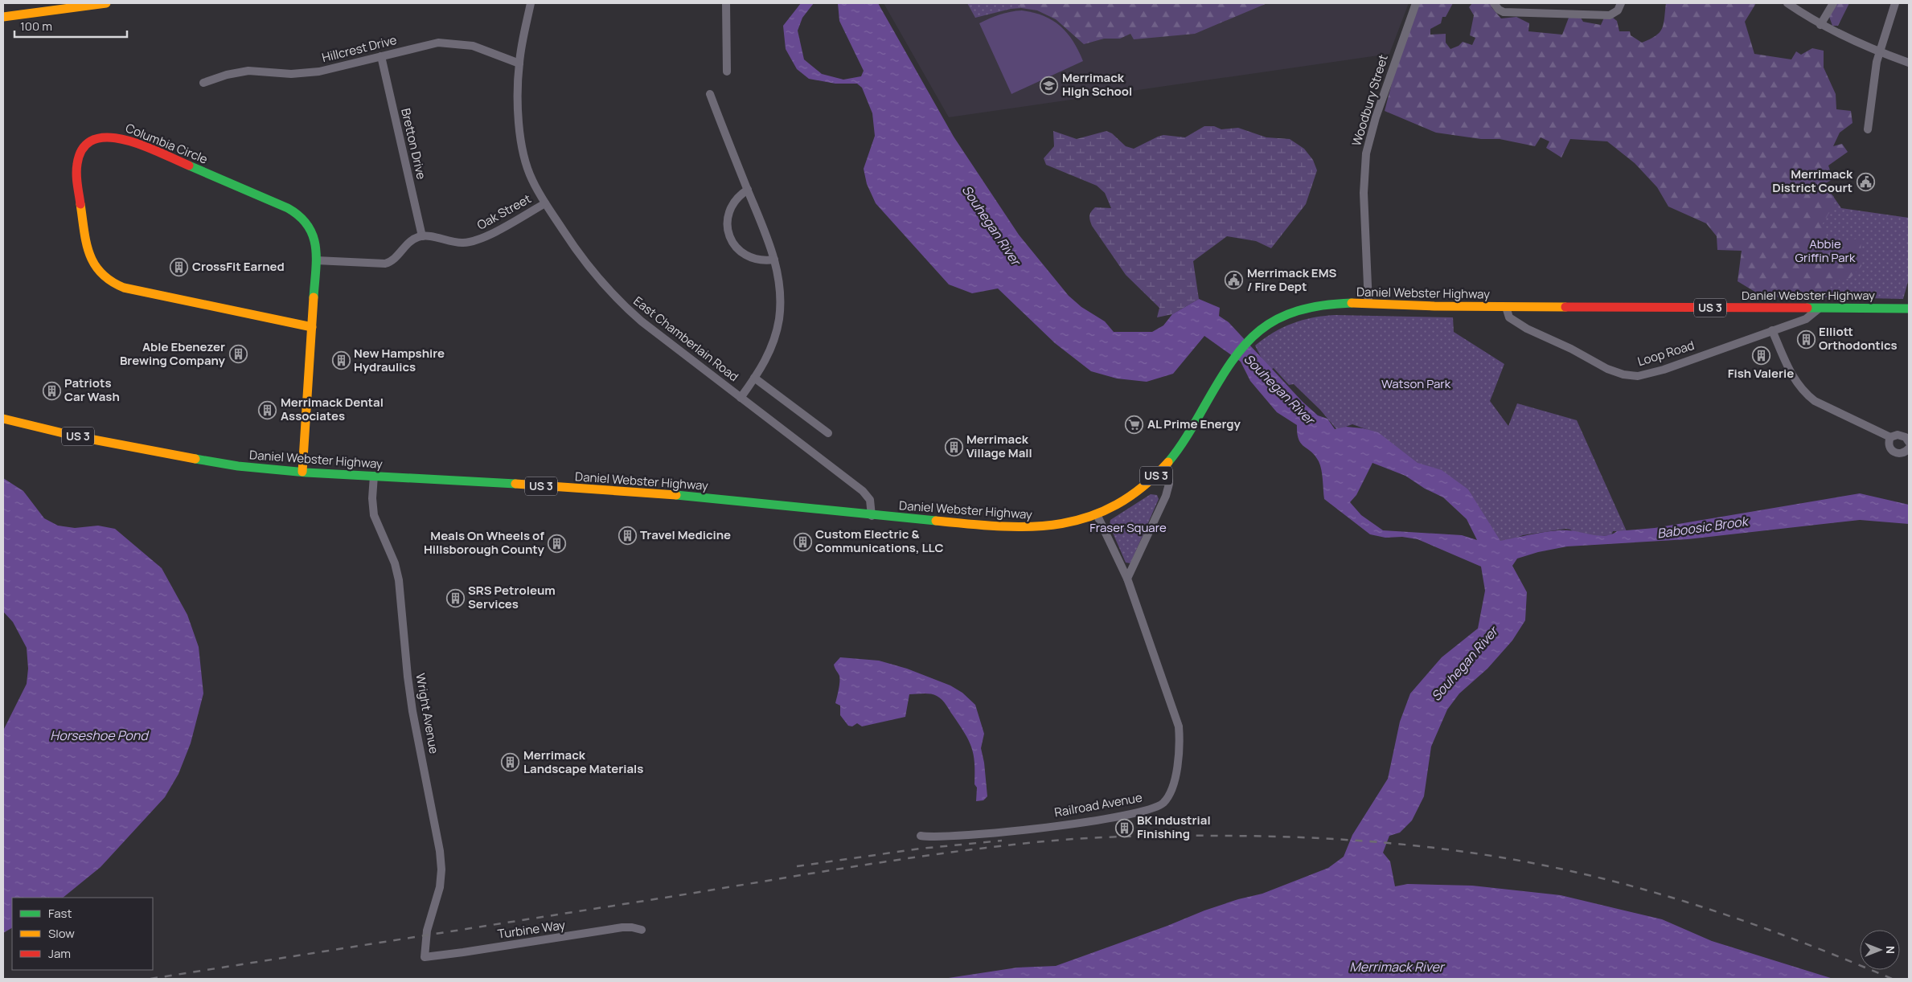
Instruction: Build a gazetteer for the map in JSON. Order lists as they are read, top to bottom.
{
  "streets": {
    "main road": ["Columbia Circle", "Daniel Webster Highway", "US 3"],
    "street": [
      "Hillcrest Drive",
      "Woodbury Street",
      "Bretton Drive",
      "Oak Street",
      "East Chamberlain Road",
      "Loop Road",
      "Wright Avenue",
      "Railroad Avenue",
      "Turbine Way"
    ]
  },
  "crossings": [
    ["Hillcrest Drive", "Bretton Drive"],
    ["Hillcrest Drive", "East Chamberlain Road"],
    ["Woodbury Street", "Daniel Webster Highway"],
    ["Columbia Circle", "Daniel Webster Highway"],
    ["Bretton Drive", "Oak Street"],
    ["Oak Street", "East Chamberlain Road"],
    ["Daniel Webster Highway", "East Chamberlain Road"],
    ["Daniel Webster Highway", "Loop Road"],
    ["Daniel Webster Highway", "Wright Avenue"],
    ["Daniel Webster Highway", "Railroad Avenue"],
    ["Wright Avenue", "Turbine Way"]
  ],
  "water": [
    "Souhegan River",
    "Baboosic Brook",
    "Horseshoe Pond",
    "Merrimack River"
  ],
  "parks": ["Abbie Griffin Park", "Watson Park", "Fraser Square"],
  "places": {
    "school or university": ["Merrimack High School"],
    "public building": ["Merrimack District Court", "Merrimack EMS / Fire Dept"],
    "building": [
      "CrossFit Earned",
      "Elliott Orthodontics",
      "Able Ebenezer Brewing Company",
      "Fish Valerie",
      "New Hampshire Hydraulics",
      "Patriots Car Wash",
      "Merrimack Dental Associates",
      "Merrimack Village Mall",
      "Travel Medicine",
      "Custom Electric & Communications, LLC",
      "Meals On Wheels of Hillsborough County",
      "SRS Petroleum Services",
      "Merrimack Landscape Materials",
      "BK Industrial Finishing"
    ],
    "supermarket": ["AL Prime Energy"]
  },
  "legend": ["Fast", "Slow", "Jam"],
  "scale_bar": "100 m",
  "north": "right"
}
